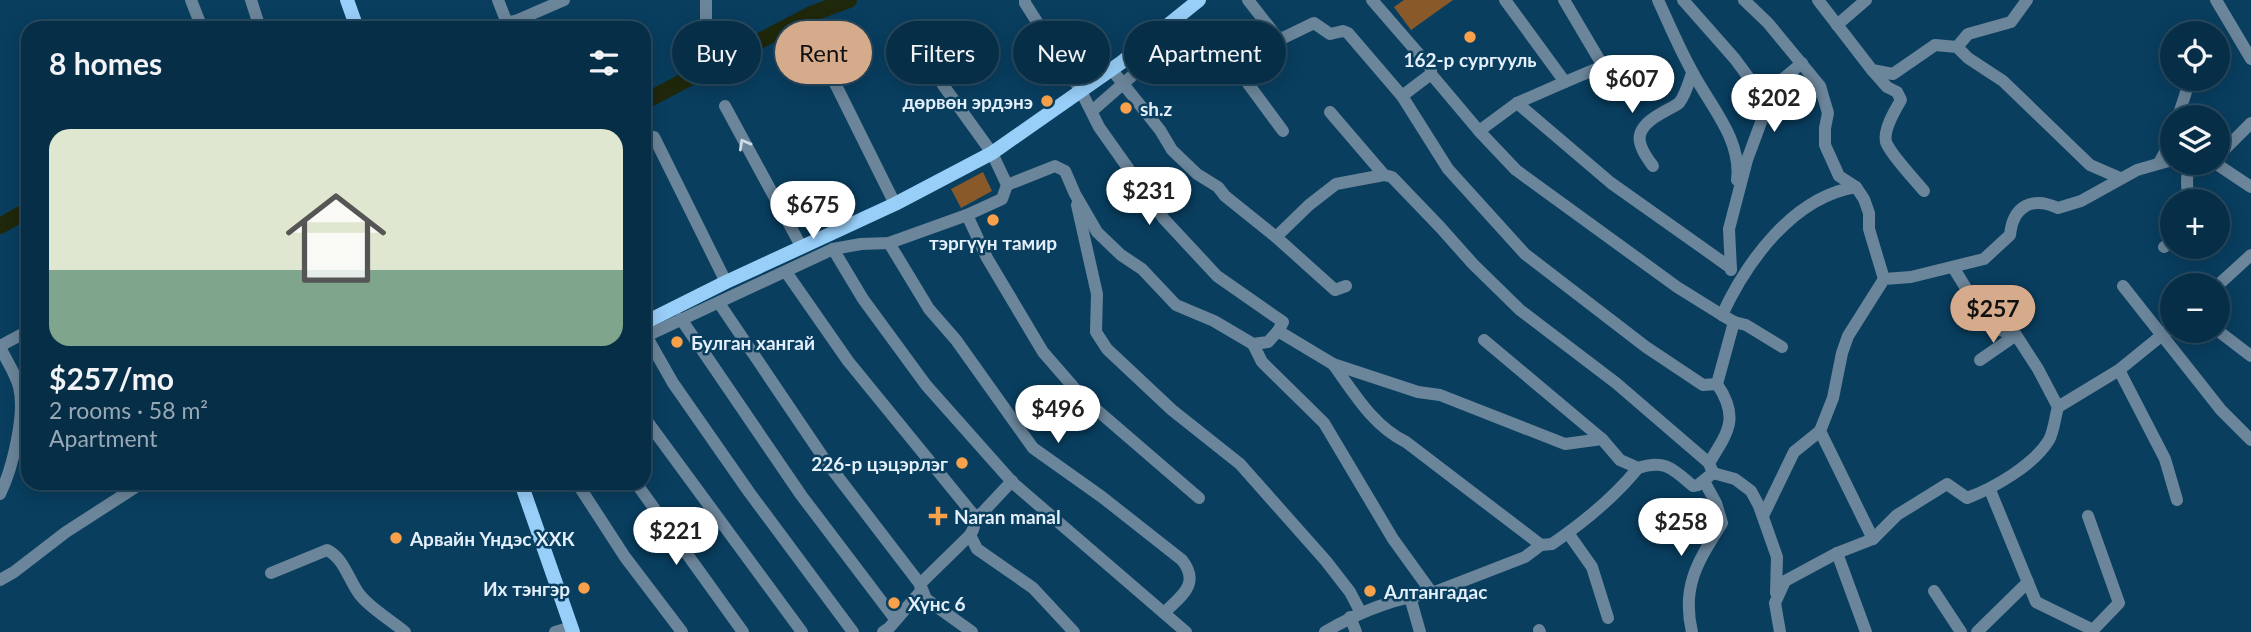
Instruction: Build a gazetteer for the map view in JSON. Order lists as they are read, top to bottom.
{
  "places": {
    "other": [
      "162-р сургууль",
      "дөрвөн эрдэнэ",
      "sh.z",
      "тэргүүн тамир",
      "Булган хангай",
      "226-р цэцэрлэг",
      "Арвайн Үндэс ХХК",
      "Их тэнгэр",
      "Алтангадас",
      "Хүнс 6"
    ],
    "health": ["Naran manal"]
  },
  "page": {
    "map_buttons": ["+", "−"],
    "chip": [
      "Buy",
      "Rent",
      "Filters",
      "New",
      "Apartment"
    ],
    "heading": "8 homes",
    "price": [
      "$607",
      "$202",
      "$231",
      "$675",
      "$257",
      "$496",
      "$258",
      "$221"
    ],
    "list": [
      {
        "name": "$257/mo",
        "note": "2 rooms · 58 m² · Apartment"
      }
    ]
  }
}
